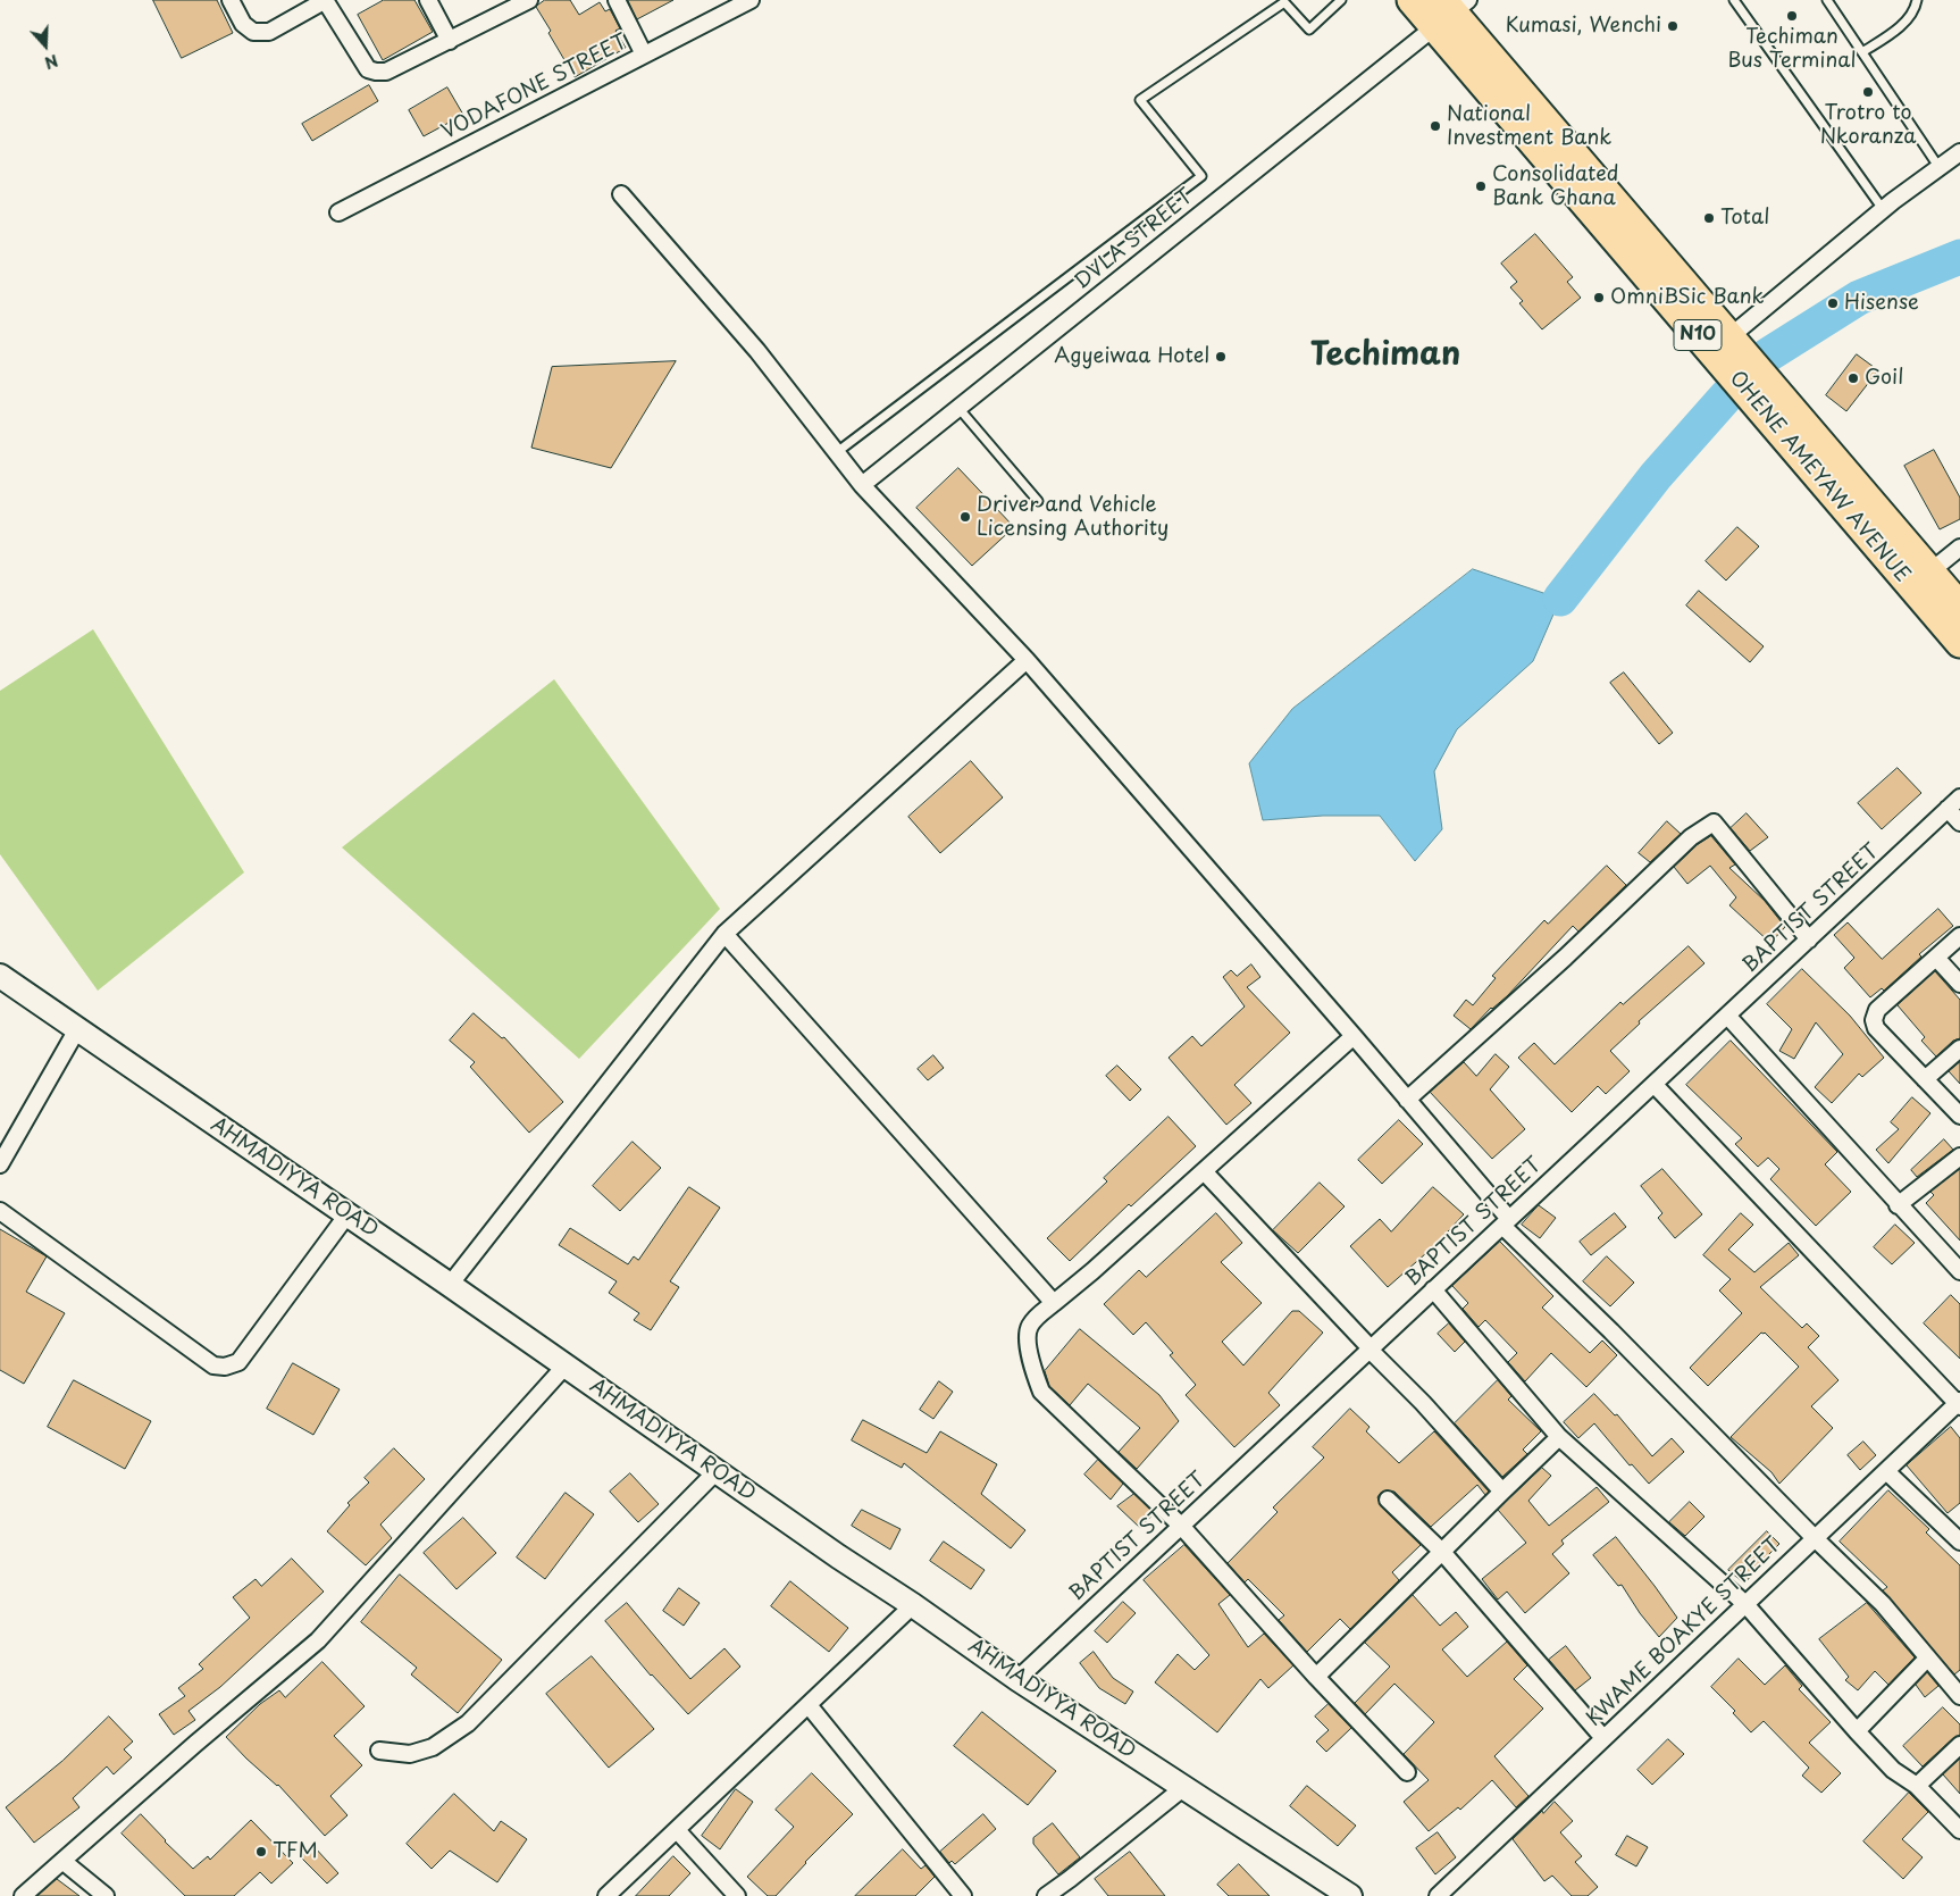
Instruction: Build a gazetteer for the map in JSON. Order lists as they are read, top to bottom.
{
  "streets": {
    "highway": ["N10", "OHENE AMEYAW AVENUE"],
    "street": [
      "VODAFONE STREET",
      "DVLA STREET",
      "BAPTIST STREET",
      "AHMADIYYA ROAD",
      "KWAME BOAKYE STREET"
    ]
  },
  "crossings": [
    ["DVLA STREET", "OHENE AMEYAW AVENUE"],
    ["BAPTIST STREET", "AHMADIYYA ROAD"]
  ],
  "districts": ["Techiman"],
  "places": [
    "Techiman Bus Terminal",
    "Kumasi, Wenchi",
    "Trotro to Nkoranza",
    "National Investment Bank",
    "Consolidated Bank Ghana",
    "Total",
    "OmniBSic Bank",
    "Hisense",
    "Agyeiwaa Hotel",
    "Goil",
    "Driver and Vehicle Licensing Authority",
    "TFM"
  ],
  "north": "bottom"
}
